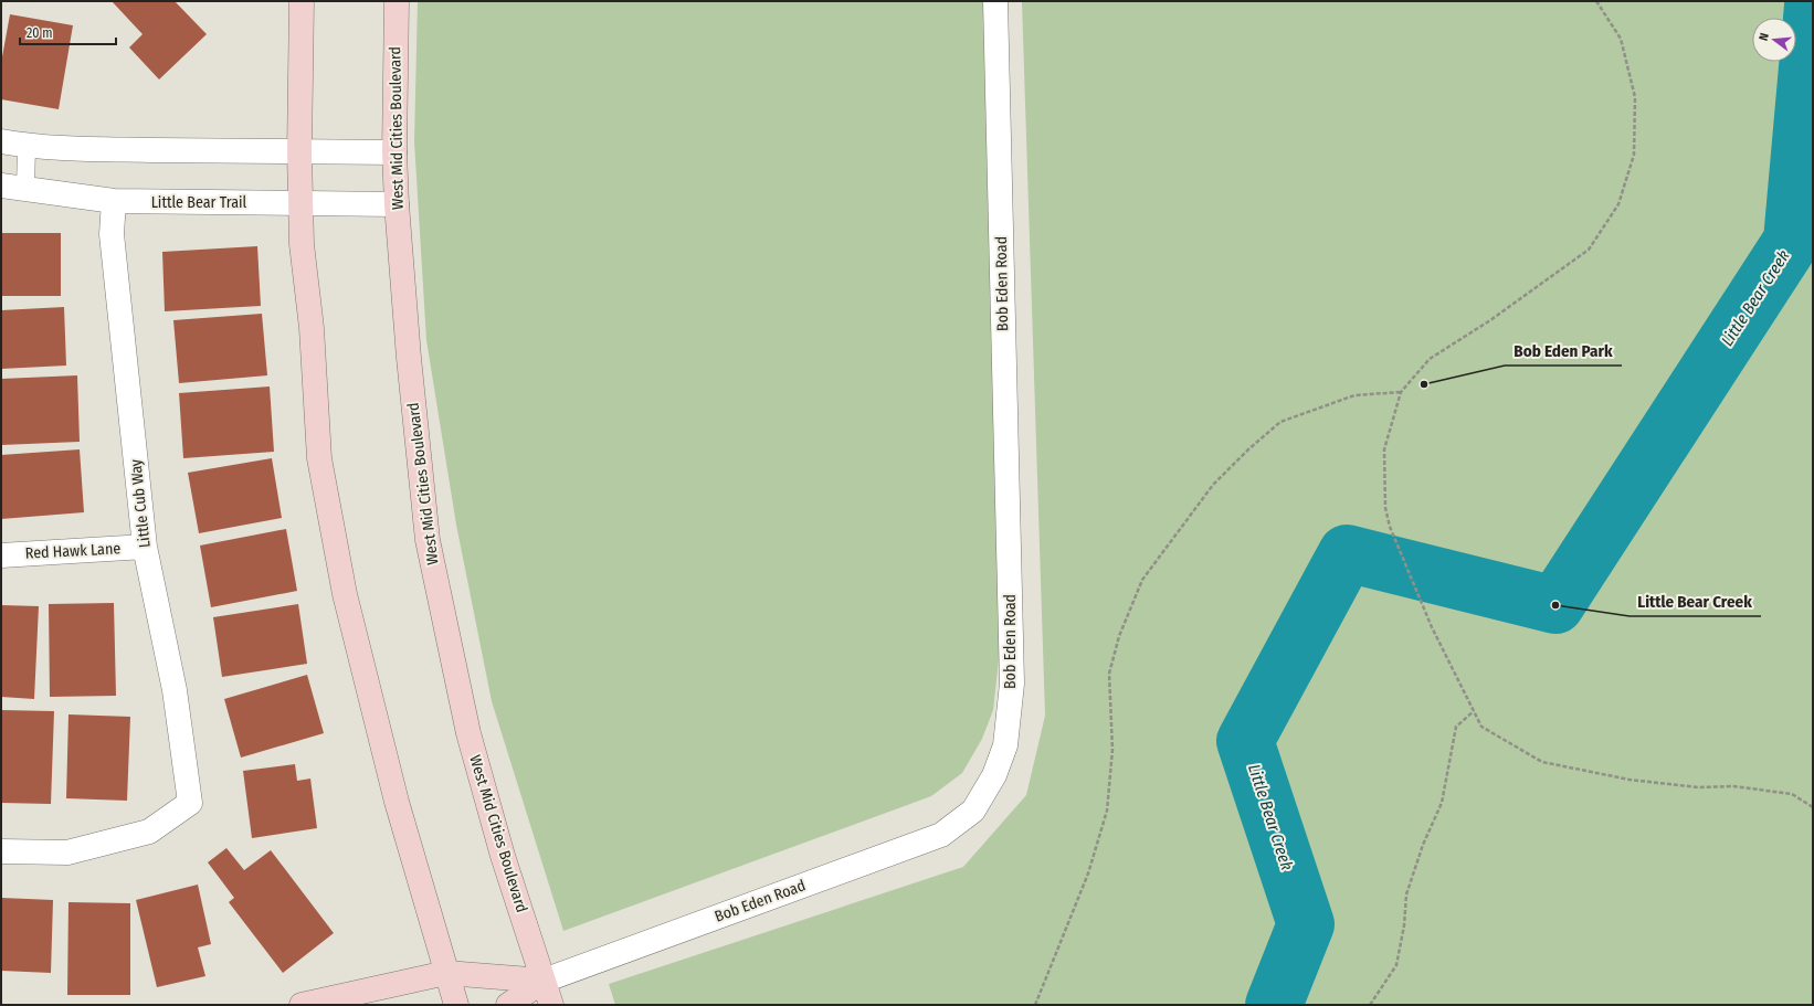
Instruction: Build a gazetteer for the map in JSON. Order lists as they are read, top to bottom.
{
  "streets": {
    "main road": ["West Mid Cities Boulevard"],
    "street": [
      "Little Bear Trail",
      "Bob Eden Road",
      "Little Cub Way",
      "Red Hawk Lane"
    ]
  },
  "crossings": [
    ["West Mid Cities Boulevard", "Little Bear Trail"],
    ["West Mid Cities Boulevard", "Bob Eden Road"],
    ["Little Bear Trail", "Little Cub Way"],
    ["Little Cub Way", "Red Hawk Lane"]
  ],
  "water": ["Little Bear Creek"],
  "places": ["Bob Eden Park", "Little Bear Creek"],
  "scale_bar": "20 m",
  "north": "left"
}
